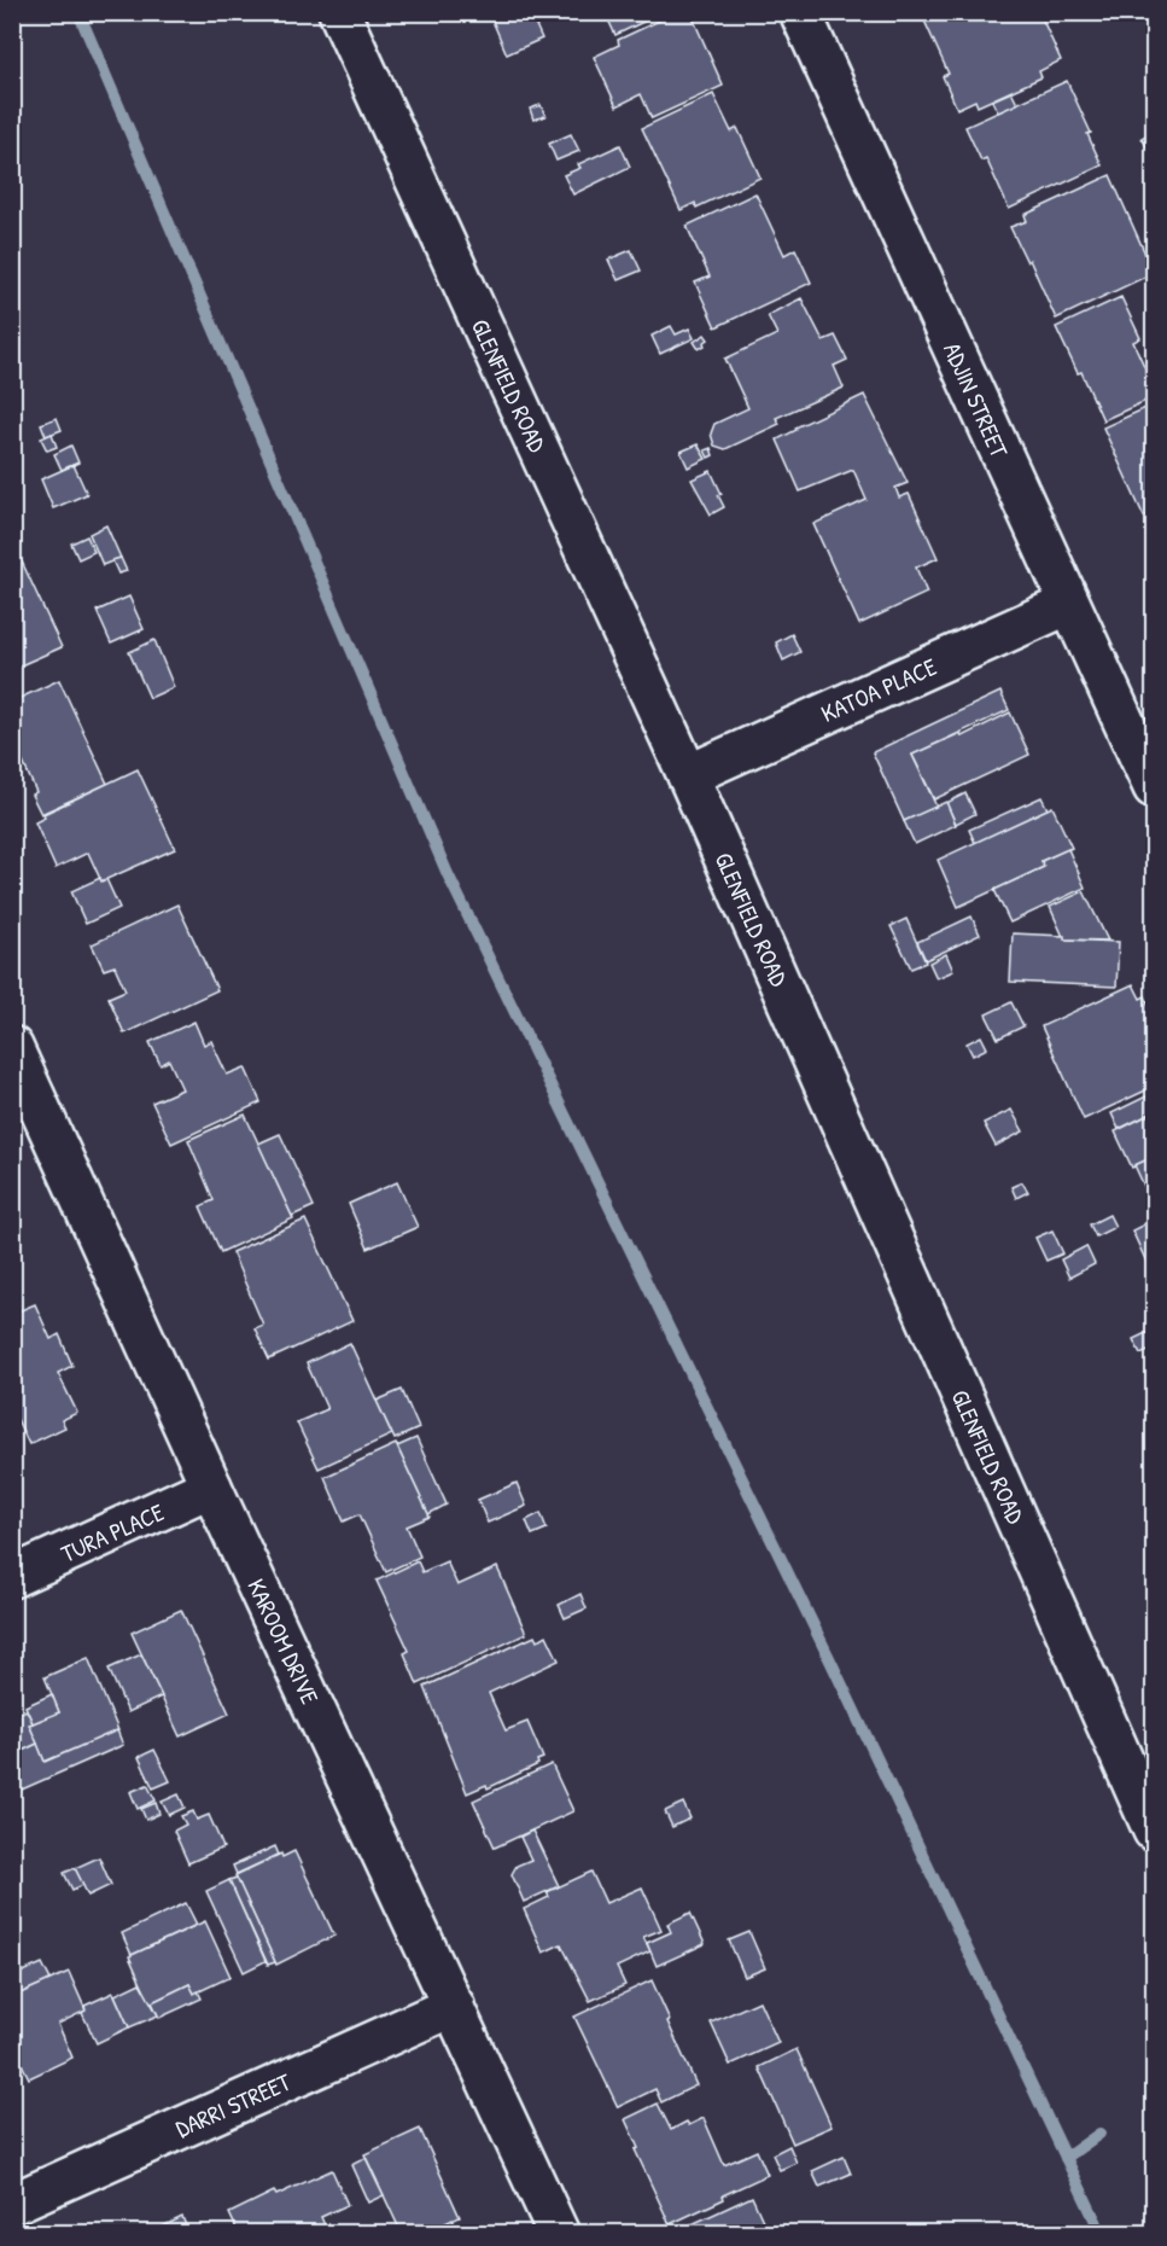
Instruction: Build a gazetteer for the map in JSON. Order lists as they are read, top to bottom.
{
  "streets": {
    "street": [
      "GLENFIELD ROAD",
      "ADJIN STREET",
      "KATOA PLACE",
      "TURA PLACE",
      "KAROOM DRIVE",
      "DARRI STREET"
    ]
  },
  "crossings": [
    ["GLENFIELD ROAD", "KATOA PLACE"],
    ["ADJIN STREET", "KATOA PLACE"],
    ["TURA PLACE", "KAROOM DRIVE"],
    ["KAROOM DRIVE", "DARRI STREET"]
  ]
}
